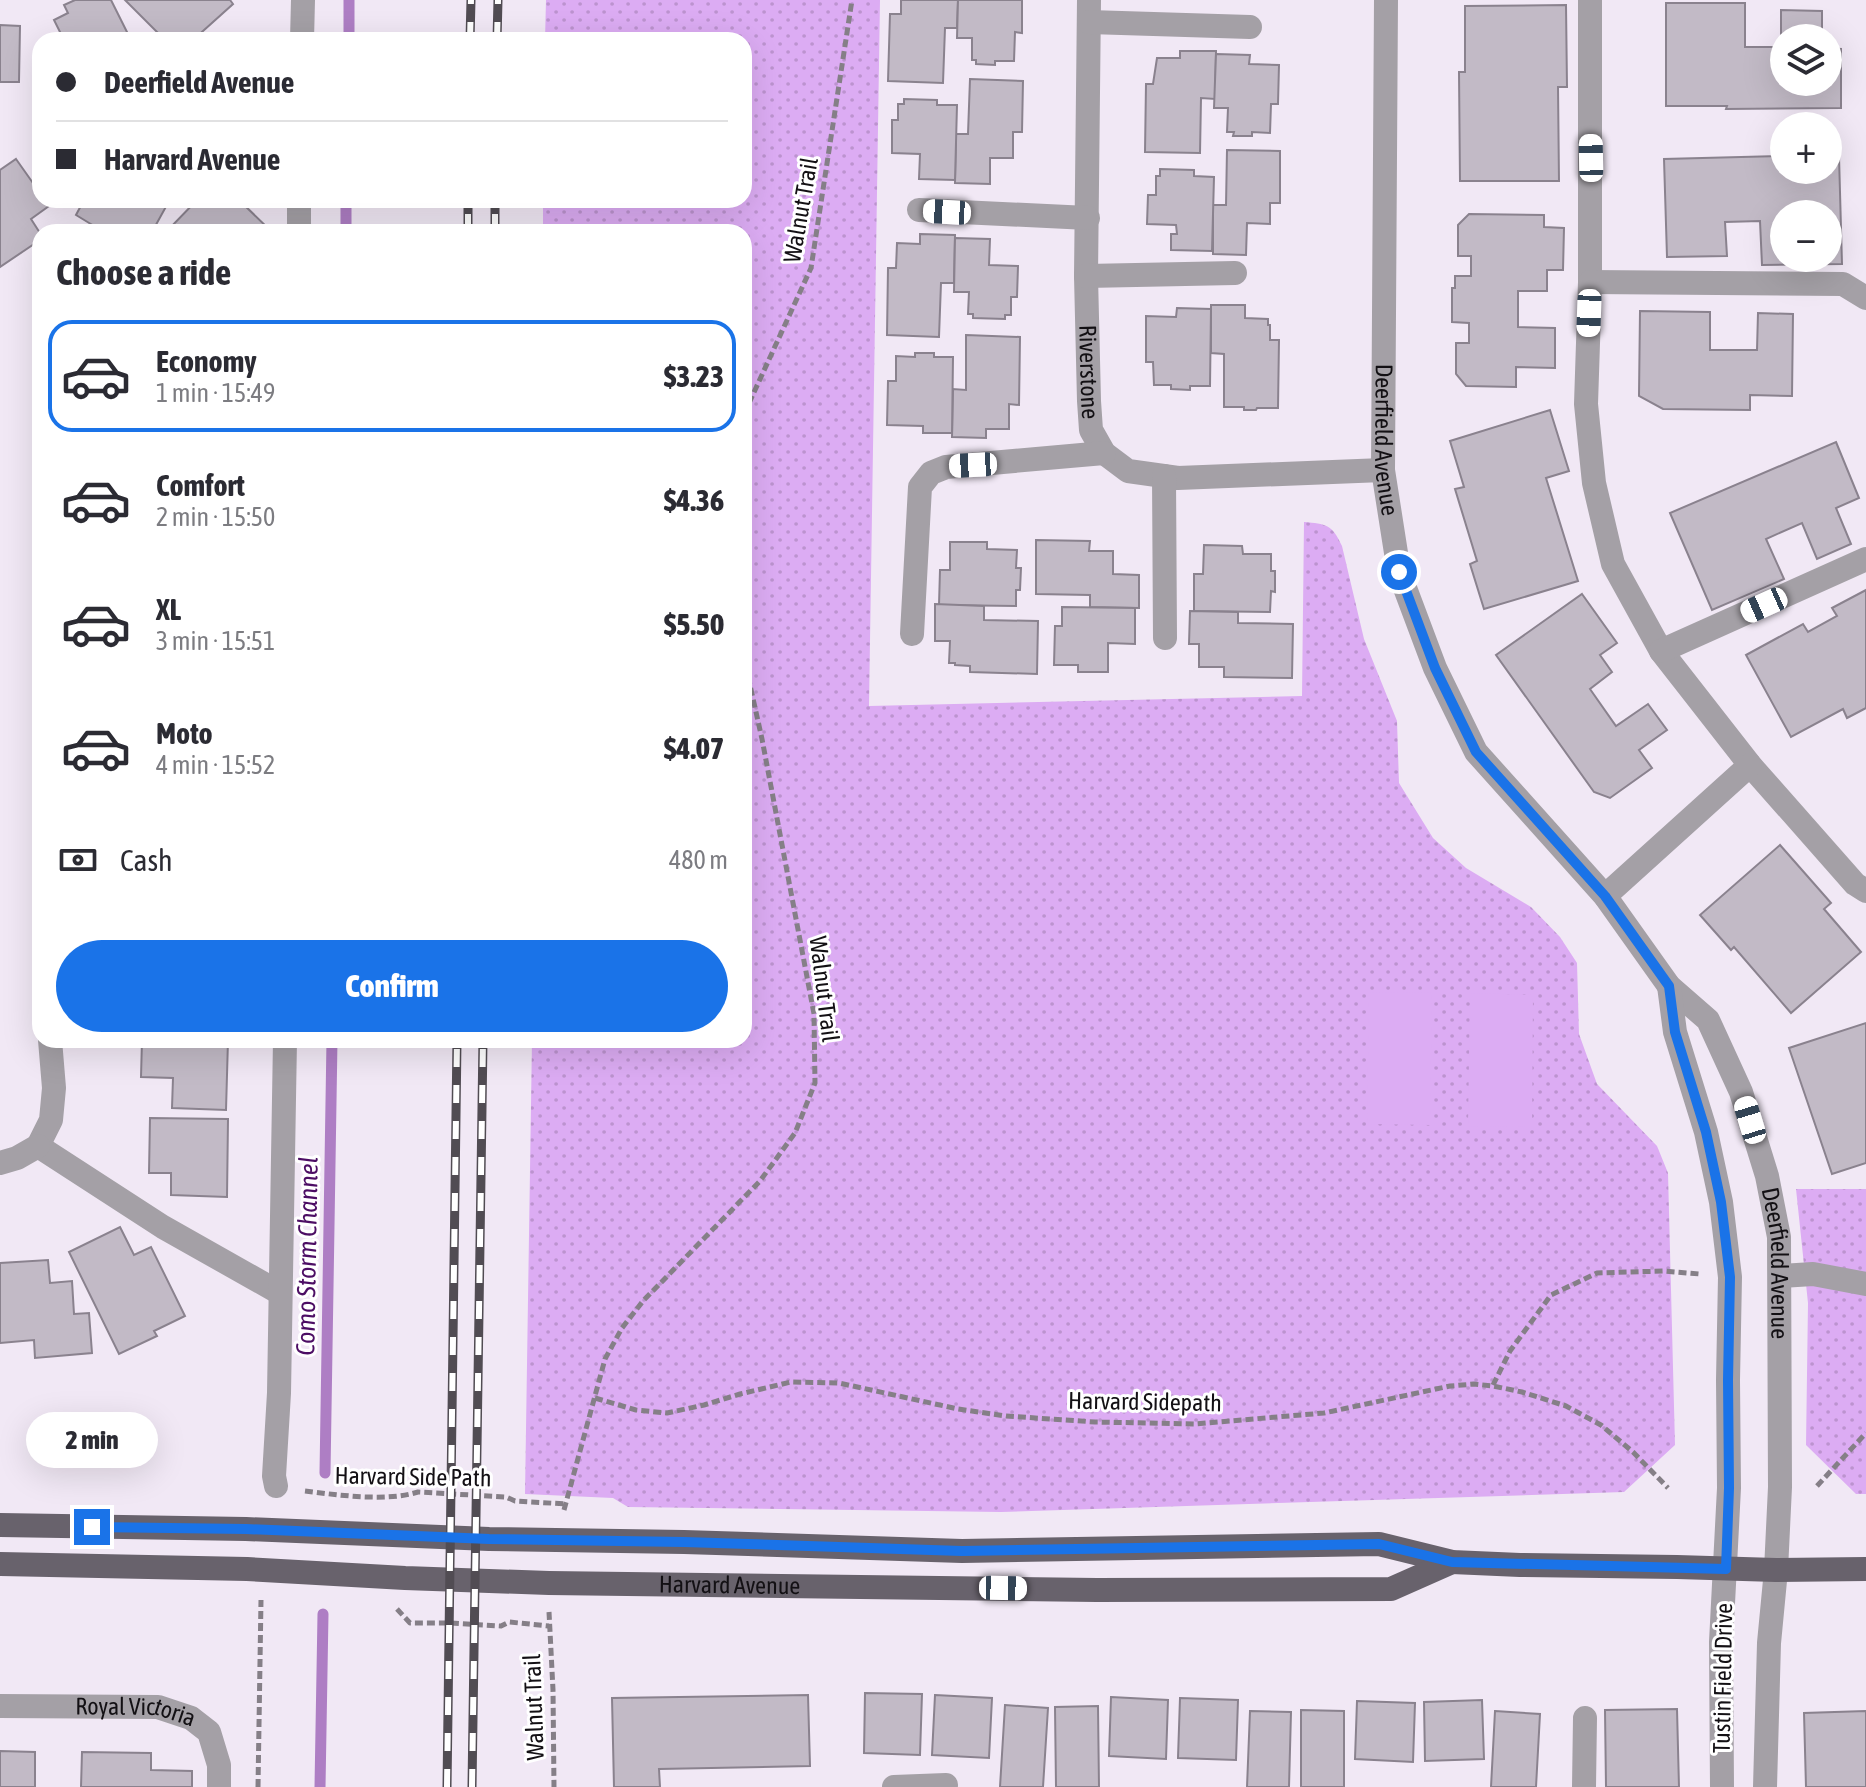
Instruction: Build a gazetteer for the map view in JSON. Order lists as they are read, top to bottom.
{
  "streets": {
    "main road": ["Harvard Avenue"],
    "street": [
      "Riverstone",
      "Deerfield Avenue",
      "Tustin Field Drive",
      "Royal Victoria"
    ],
    "path": ["Walnut Trail", "Harvard Sidepath", "Harvard Side Path"]
  },
  "crossings": [
    ["Walnut Trail", "Harvard Sidepath"],
    ["Walnut Trail", "Harvard Side Path"],
    ["Riverstone", "Deerfield Avenue"],
    ["Deerfield Avenue", "Harvard Avenue"],
    ["Deerfield Avenue", "Tustin Field Drive"],
    ["Harvard Avenue", "Tustin Field Drive"]
  ],
  "water": ["Como Storm Channel"],
  "page": {
    "map_buttons": ["+", "−"],
    "banner": ["Deerfield Avenue", "Harvard Avenue"],
    "heading": "Choose a ride",
    "list": [
      {
        "name": "Economy",
        "note": "1 min · 15:49",
        "value": "$3.23"
      },
      {
        "name": "Comfort",
        "note": "2 min · 15:50",
        "value": "$4.36"
      },
      {
        "name": "XL",
        "note": "3 min · 15:51",
        "value": "$5.50"
      },
      {
        "name": "Moto",
        "note": "4 min · 15:52",
        "value": "$4.07"
      }
    ],
    "pay": ["Cash", "480 m"],
    "buttons": "Confirm",
    "bubble": "2 min"
  }
}
